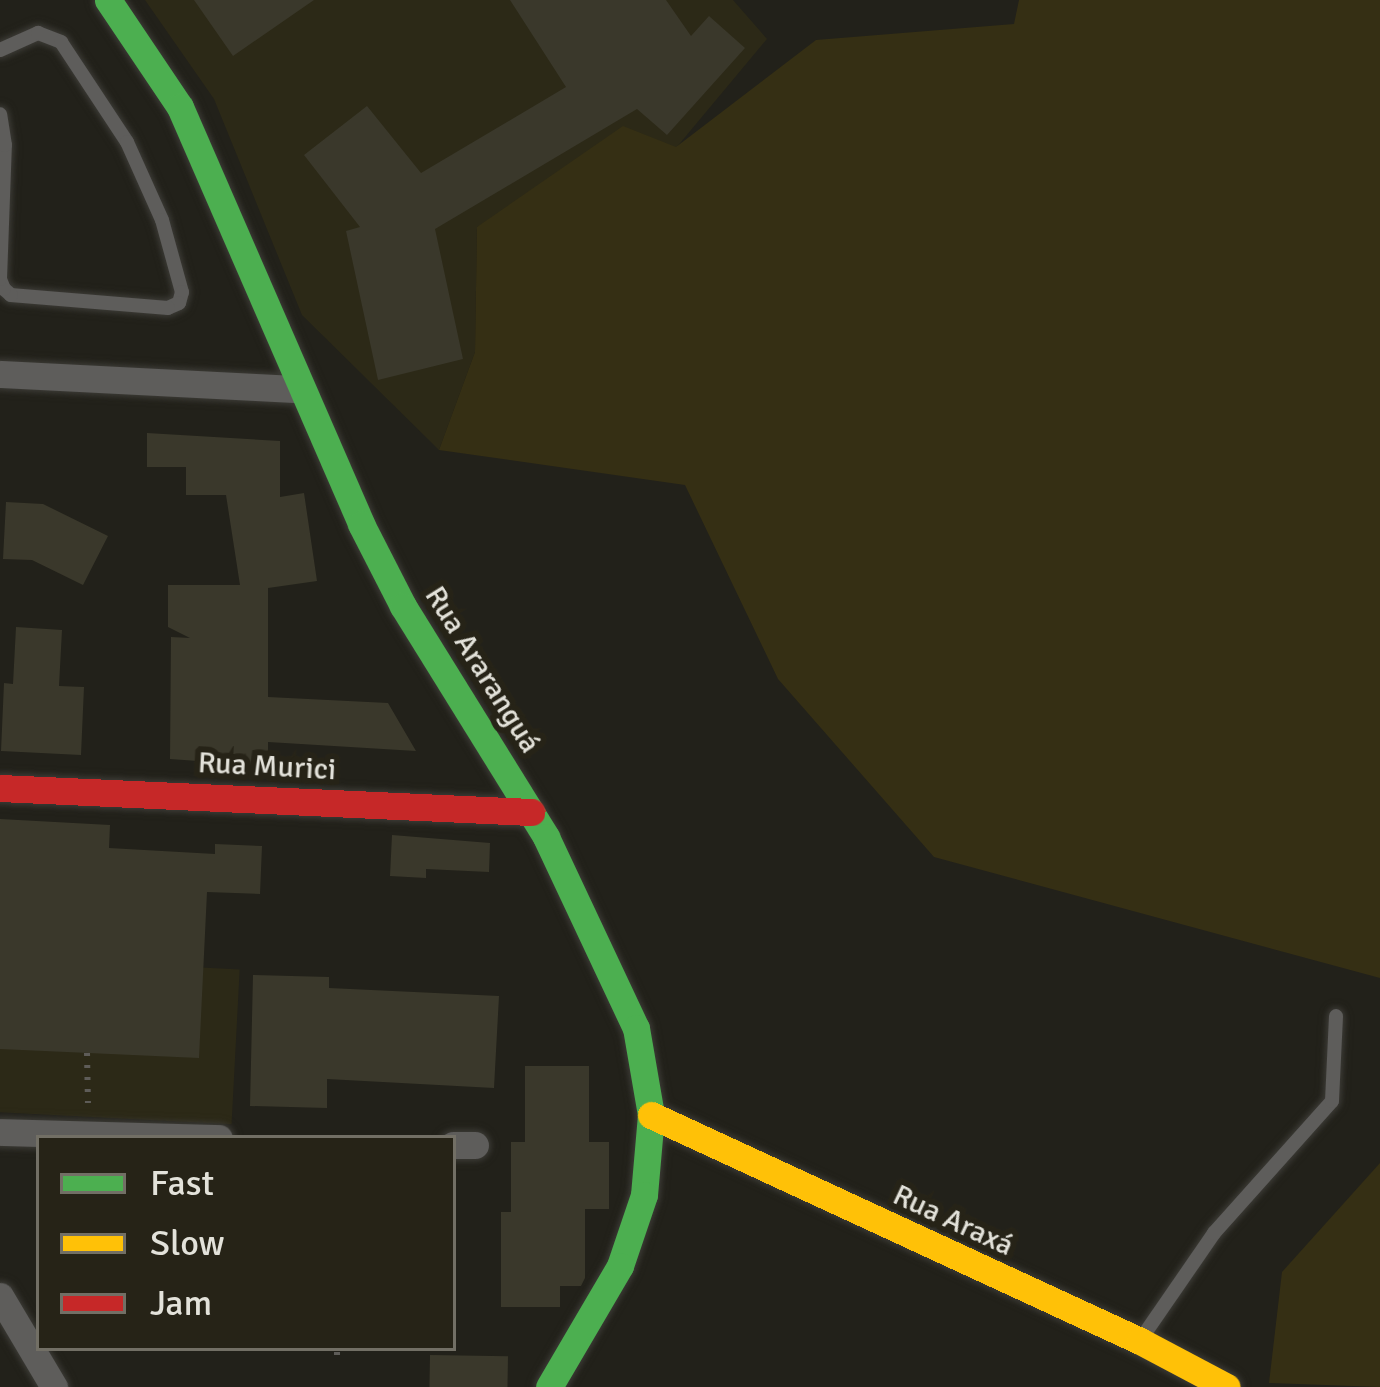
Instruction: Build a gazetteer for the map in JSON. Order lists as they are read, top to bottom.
{
  "streets": {
    "street": ["Rua Araranguá", "Rua Murici", "Rua Araxá"]
  },
  "crossings": [
    ["Rua Araranguá", "Rua Murici"],
    ["Rua Araranguá", "Rua Araxá"]
  ],
  "legend": ["Fast", "Slow", "Jam"]
}
